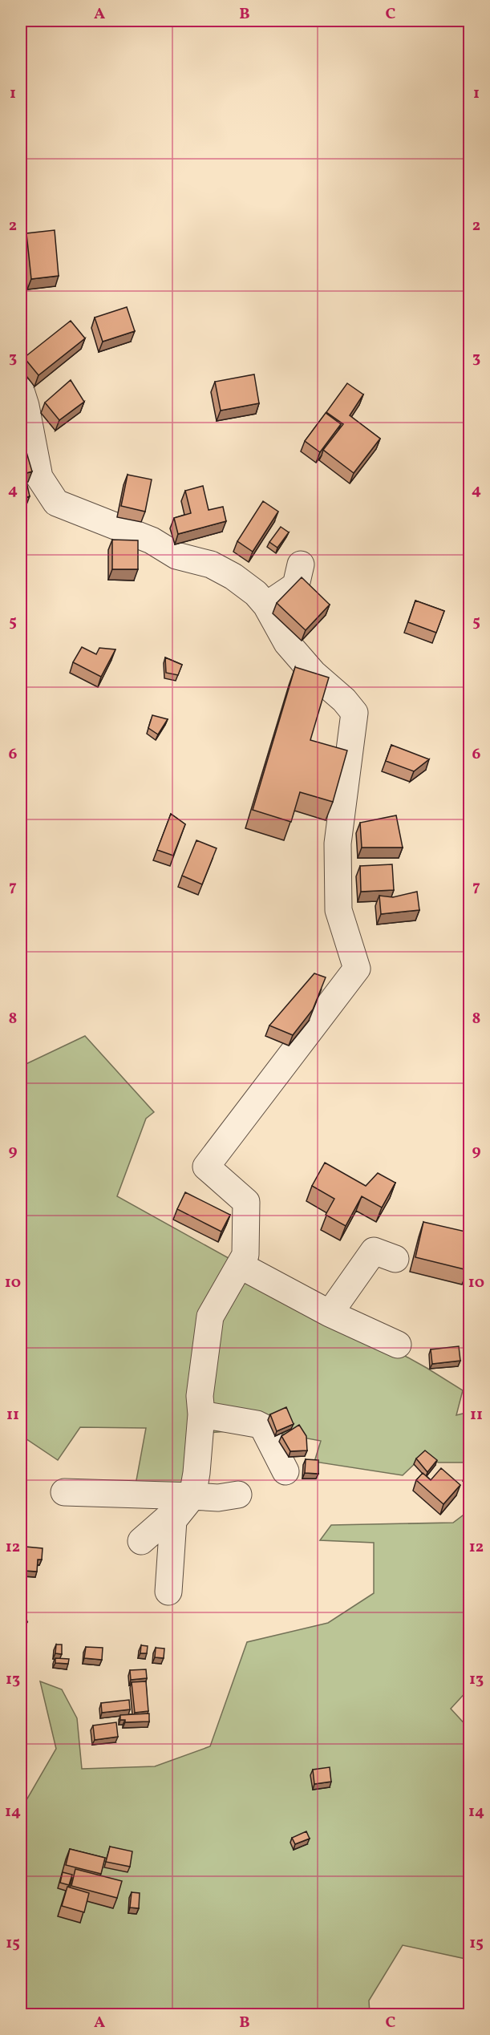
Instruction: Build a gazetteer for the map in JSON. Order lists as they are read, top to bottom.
{
  "grid": {
    "columns": ["A", "B", "C"],
    "rows": [
      "1",
      "2",
      "3",
      "4",
      "5",
      "6",
      "7",
      "8",
      "9",
      "10",
      "11",
      "12",
      "13",
      "14",
      "15"
    ]
  }
}
